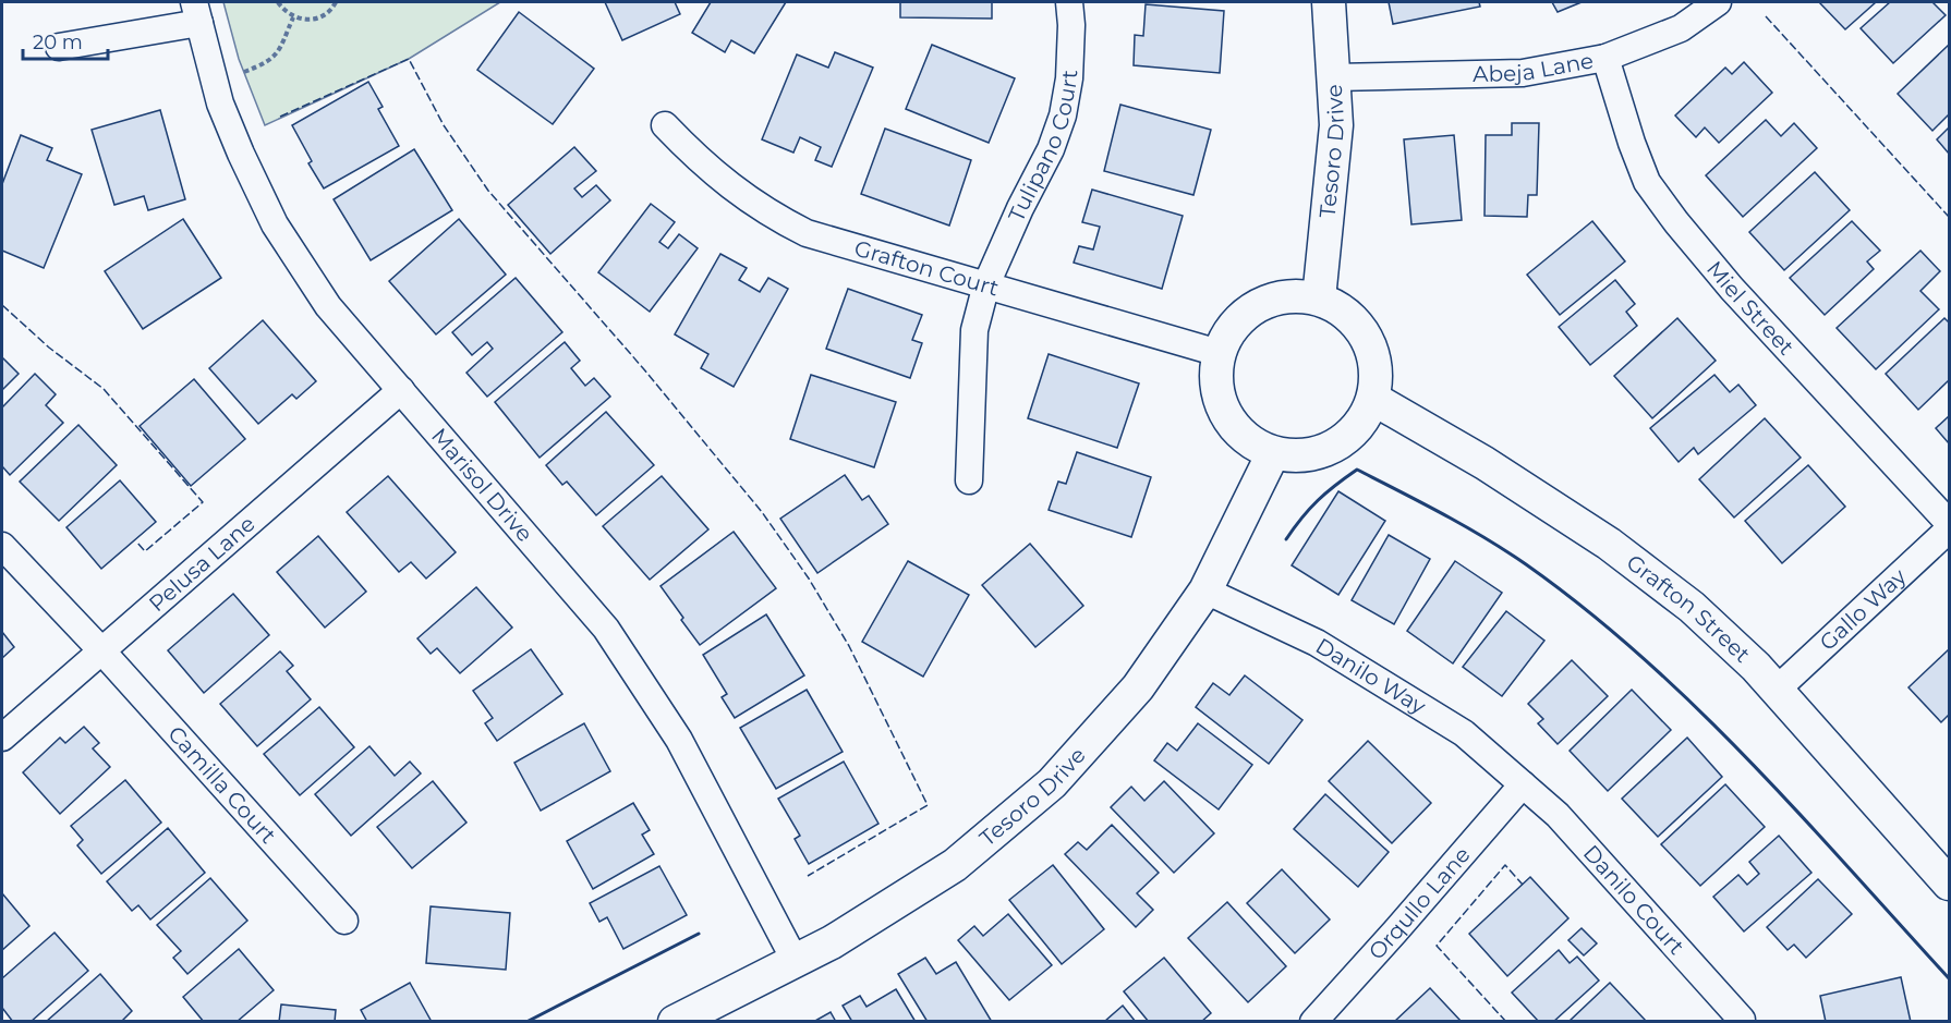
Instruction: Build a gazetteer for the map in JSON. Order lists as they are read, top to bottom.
{
  "streets": {
    "street": [
      "Abeja Lane",
      "Tulipano Court",
      "Tesoro Drive",
      "Grafton Court",
      "Miel Street",
      "Marisol Drive",
      "Pelusa Lane",
      "Grafton Street",
      "Gallo Way",
      "Danilo Way",
      "Camilla Court",
      "Danilo Court",
      "Orqullo Lane"
    ]
  },
  "crossings": [
    ["Abeja Lane", "Tesoro Drive"],
    ["Abeja Lane", "Miel Street"],
    ["Tulipano Court", "Grafton Court"],
    ["Tesoro Drive", "Grafton Court"],
    ["Tesoro Drive", "Marisol Drive"],
    ["Tesoro Drive", "Grafton Street"],
    ["Tesoro Drive", "Danilo Way"],
    ["Grafton Court", "Grafton Street"],
    ["Marisol Drive", "Pelusa Lane"],
    ["Pelusa Lane", "Camilla Court"],
    ["Grafton Street", "Gallo Way"],
    ["Danilo Way", "Danilo Court"],
    ["Danilo Way", "Orqullo Lane"],
    ["Danilo Court", "Orqullo Lane"]
  ],
  "scale_bar": "20 m"
}
